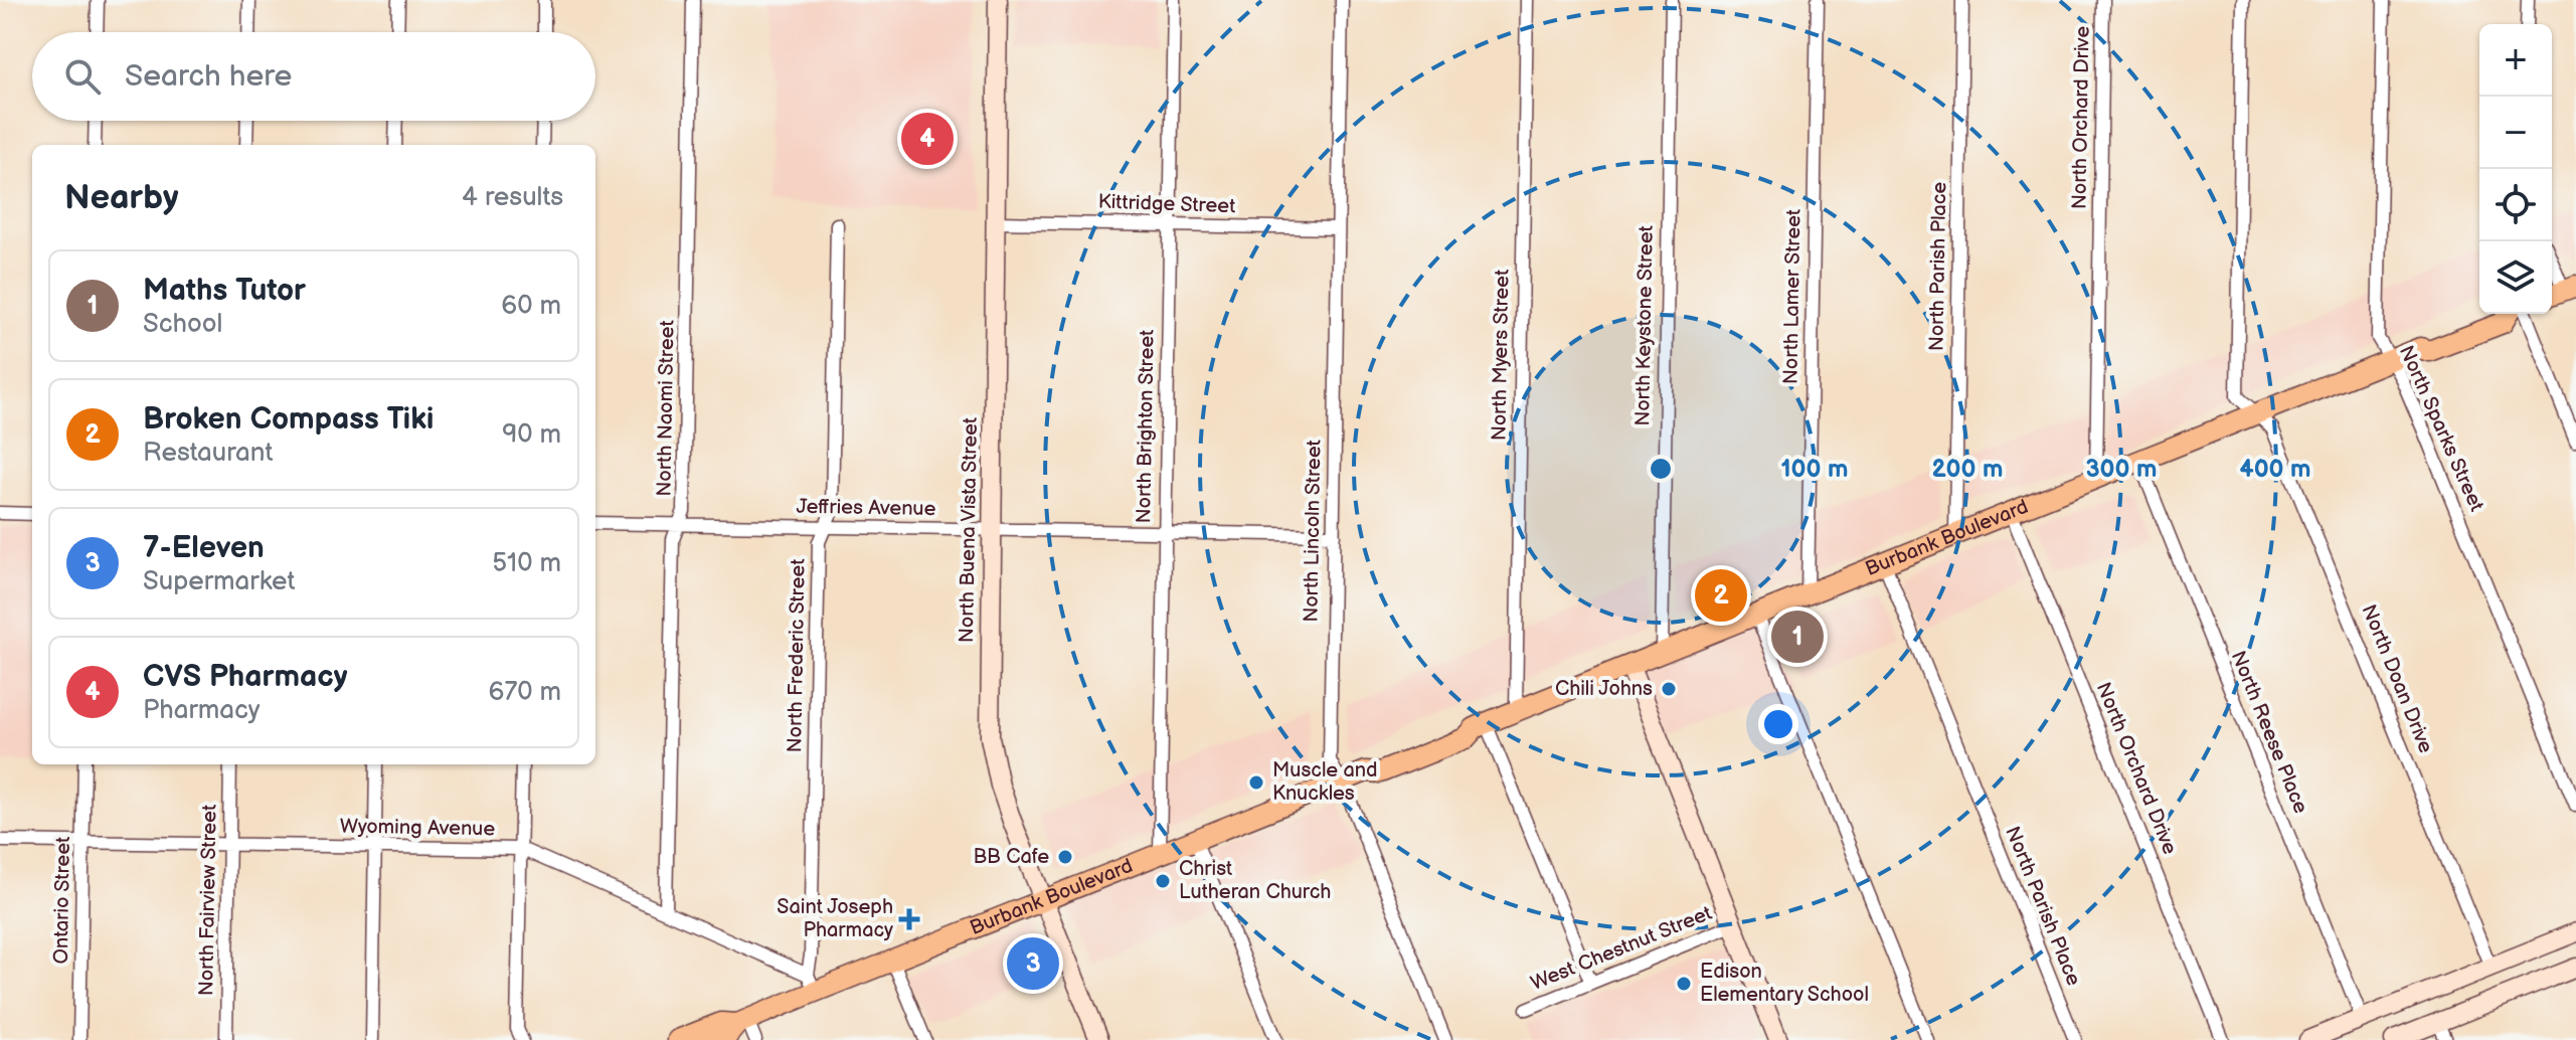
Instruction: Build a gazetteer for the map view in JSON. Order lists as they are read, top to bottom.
{
  "streets": {
    "main road": ["North Buena Vista Street", "Burbank Boulevard"],
    "street": [
      "North Orchard Drive",
      "Kittridge Street",
      "North Parish Place",
      "North Lamer Street",
      "North Keystone Street",
      "North Myers Street",
      "North Naomi Street",
      "North Brighton Street",
      "North Sparks Street",
      "Jeffries Avenue",
      "North Lincoln Street",
      "North Frederic Street",
      "North Doan Drive",
      "North Reese Place",
      "Wyoming Avenue",
      "Ontario Street",
      "North Fairview Street",
      "West Chestnut Street"
    ]
  },
  "crossings": [
    ["North Orchard Drive", "Burbank Boulevard"],
    ["Kittridge Street", "North Brighton Street"],
    ["Kittridge Street", "North Buena Vista Street"],
    ["Kittridge Street", "North Lincoln Street"],
    ["North Parish Place", "Burbank Boulevard"],
    ["North Lamer Street", "Burbank Boulevard"],
    ["North Keystone Street", "Burbank Boulevard"],
    ["North Myers Street", "Burbank Boulevard"],
    ["North Naomi Street", "Jeffries Avenue"],
    ["North Naomi Street", "Wyoming Avenue"],
    ["North Brighton Street", "Jeffries Avenue"],
    ["North Brighton Street", "Burbank Boulevard"],
    ["North Sparks Street", "Burbank Boulevard"],
    ["Jeffries Avenue", "North Buena Vista Street"],
    ["Jeffries Avenue", "North Lincoln Street"],
    ["Jeffries Avenue", "North Frederic Street"],
    ["North Buena Vista Street", "Burbank Boulevard"],
    ["North Lincoln Street", "Burbank Boulevard"],
    ["Burbank Boulevard", "North Frederic Street"],
    ["Burbank Boulevard", "North Doan Drive"],
    ["Burbank Boulevard", "North Reese Place"],
    ["Burbank Boulevard", "Wyoming Avenue"],
    ["North Frederic Street", "Wyoming Avenue"],
    ["Wyoming Avenue", "Ontario Street"],
    ["Wyoming Avenue", "North Fairview Street"]
  ],
  "places": {
    "other": [
      "Chili Johns",
      "Muscle and Knuckles",
      "BB Cafe",
      "Christ Lutheran Church",
      "Edison Elementary School"
    ],
    "health": ["Saint Joseph Pharmacy"]
  },
  "page": {
    "map_buttons": ["+", "−"],
    "search": "Search here",
    "pins": [
      "4",
      "2",
      "1",
      "3"
    ],
    "heading": ["Nearby", "4 results"],
    "list": [
      {
        "mark": "1",
        "name": "Maths Tutor",
        "note": "School",
        "value": "60 m"
      },
      {
        "mark": "2",
        "name": "Broken Compass Tiki",
        "note": "Restaurant",
        "value": "90 m"
      },
      {
        "mark": "3",
        "name": "7-Eleven",
        "note": "Supermarket",
        "value": "510 m"
      },
      {
        "mark": "4",
        "name": "CVS Pharmacy",
        "note": "Pharmacy",
        "value": "670 m"
      }
    ]
  },
  "rings": [
    "100 m",
    "200 m",
    "300 m",
    "400 m"
  ]
}
